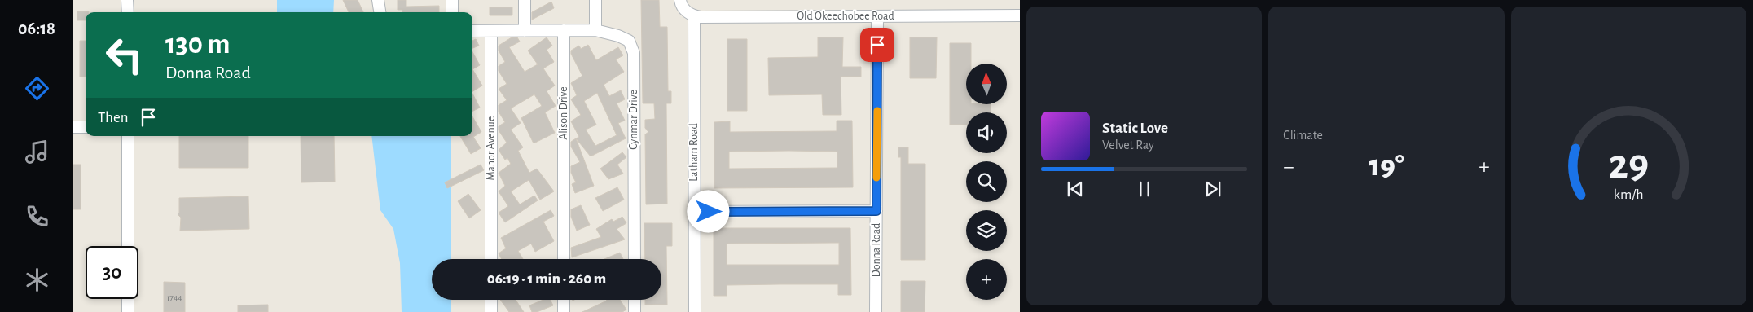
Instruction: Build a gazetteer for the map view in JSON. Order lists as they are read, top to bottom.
{
  "streets": {
    "street": [
      "Old Okeechobee Road",
      "Alison Drive",
      "Cynmar Drive",
      "Manor Avenue",
      "Latham Road",
      "Donna Road"
    ]
  },
  "crossings": [
    ["Old Okeechobee Road", "Latham Road"],
    ["Old Okeechobee Road", "Donna Road"]
  ],
  "house_numbers": ["1744"],
  "north": "top",
  "page": {
    "tabs": "06:18",
    "tile": "Climate",
    "turn": ["130 m", "Donna Road"],
    "map_buttons": "+",
    "then": "Then",
    "song": ["Static Love", "Velvet Ray"],
    "heat": ["−", "19°", "+"],
    "limit": "30",
    "trip": "06:19 · 1 min · 260 m",
    "gauge": ["29", "km/h"]
  }
}
